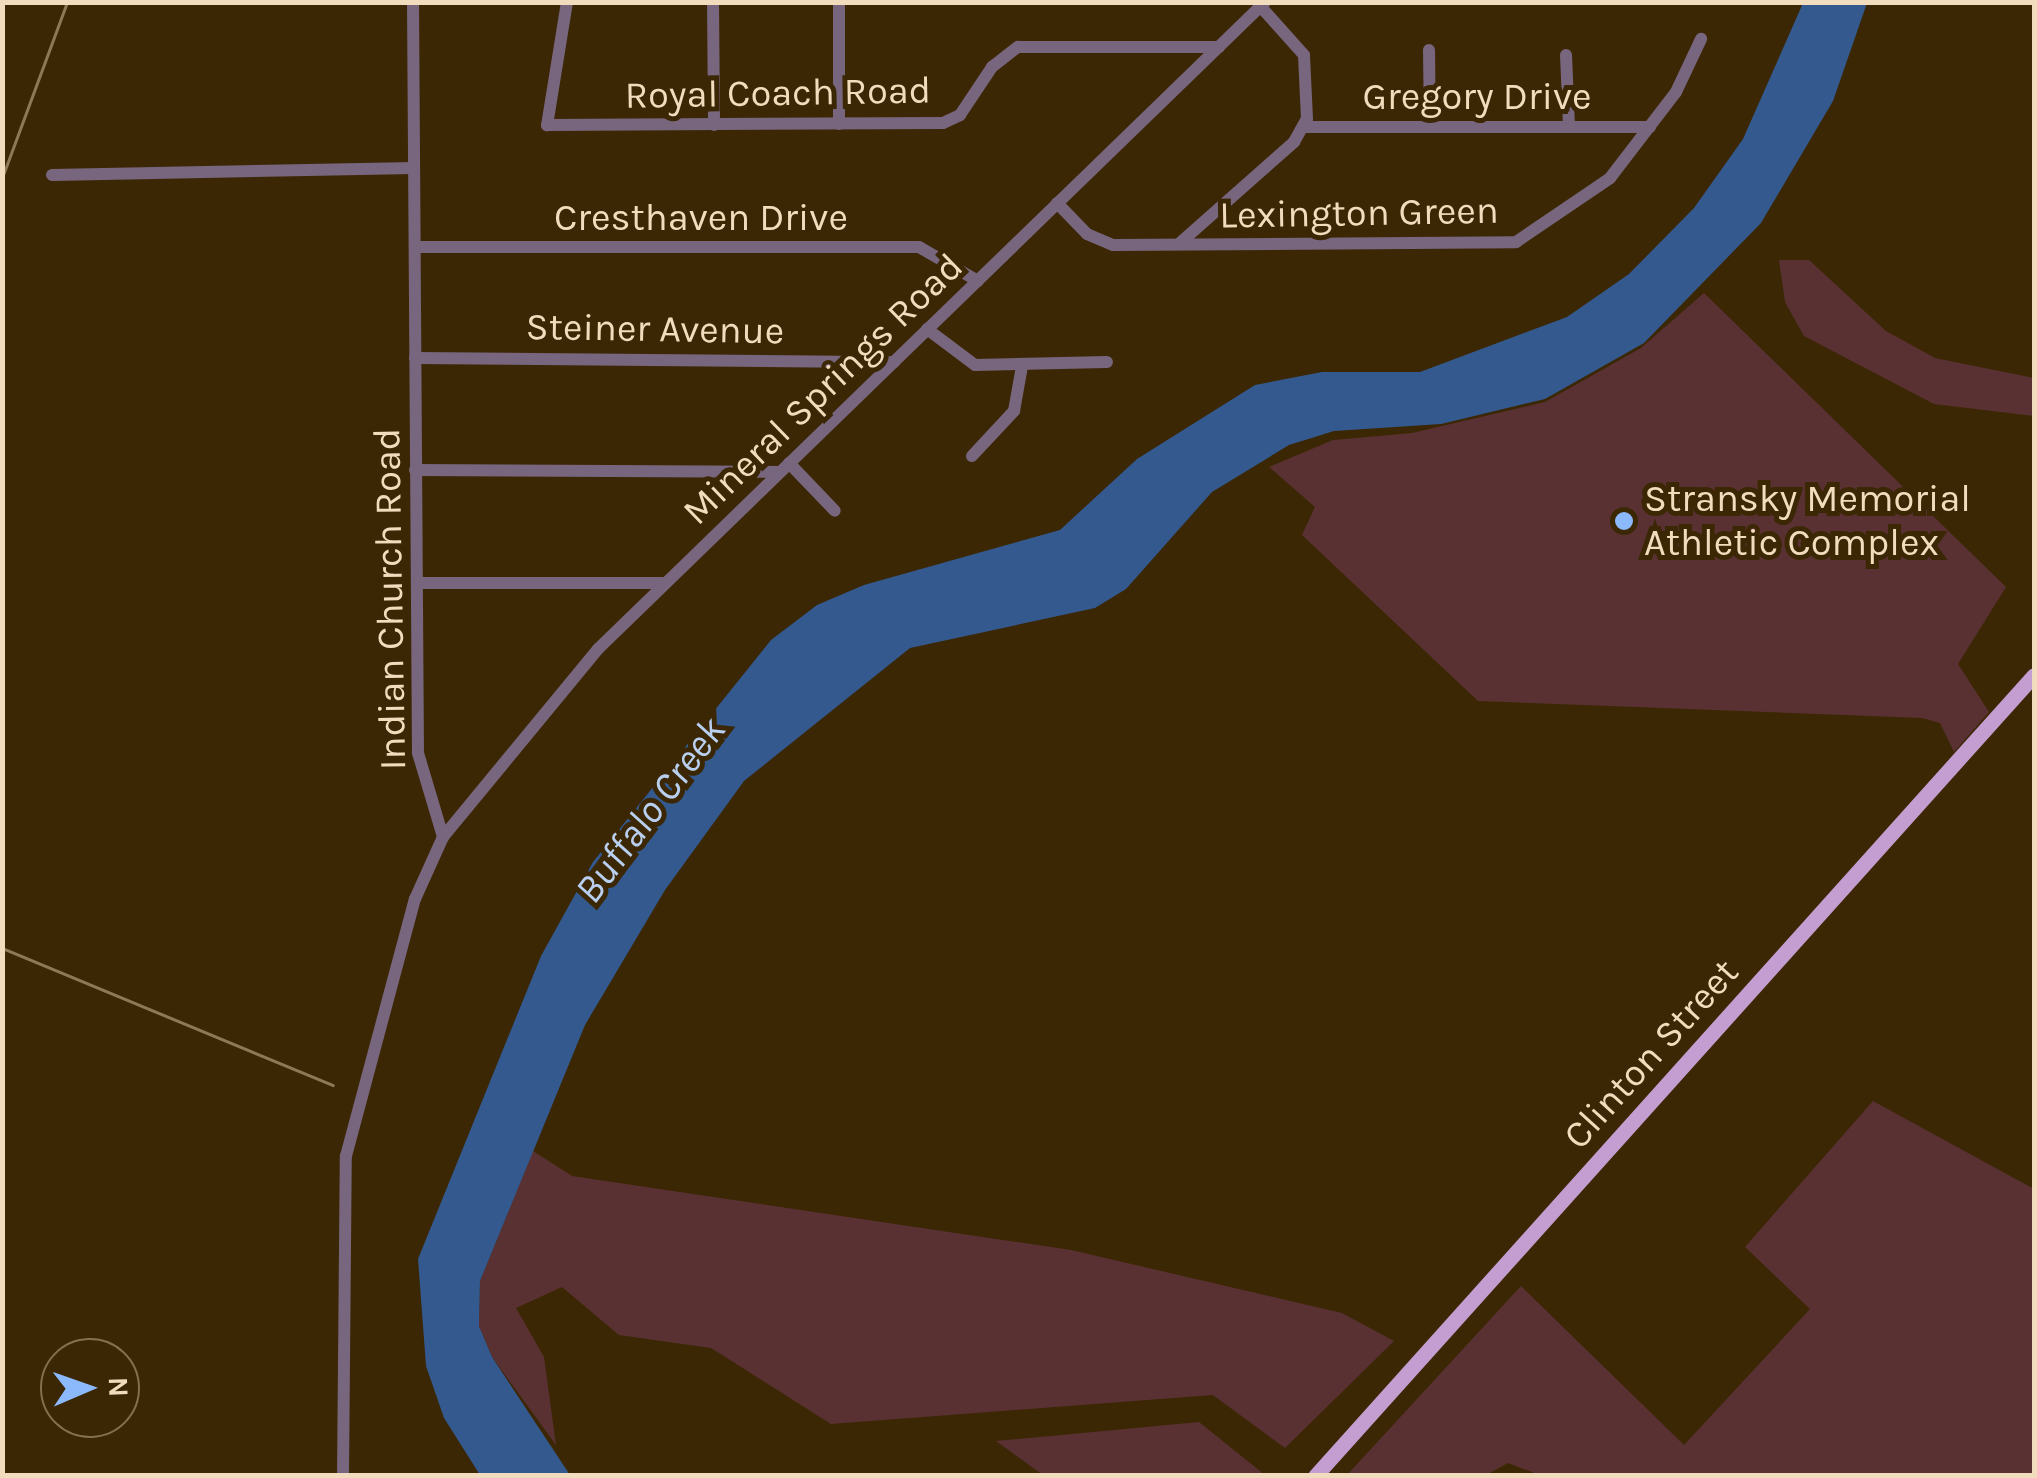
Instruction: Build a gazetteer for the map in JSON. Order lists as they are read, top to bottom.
{
  "streets": {
    "main road": ["Clinton Street"],
    "street": [
      "Royal Coach Road",
      "Gregory Drive",
      "Lexington Green",
      "Cresthaven Drive",
      "Steiner Avenue",
      "Mineral Springs Road",
      "Indian Church Road"
    ]
  },
  "crossings": [
    ["Royal Coach Road", "Mineral Springs Road"],
    ["Gregory Drive", "Lexington Green"],
    ["Lexington Green", "Mineral Springs Road"],
    ["Cresthaven Drive", "Mineral Springs Road"],
    ["Cresthaven Drive", "Indian Church Road"],
    ["Steiner Avenue", "Mineral Springs Road"],
    ["Steiner Avenue", "Indian Church Road"],
    ["Mineral Springs Road", "Indian Church Road"]
  ],
  "water": ["Buffalo Creek"],
  "places": ["Stransky Memorial Athletic Complex"],
  "north": "right"
}
